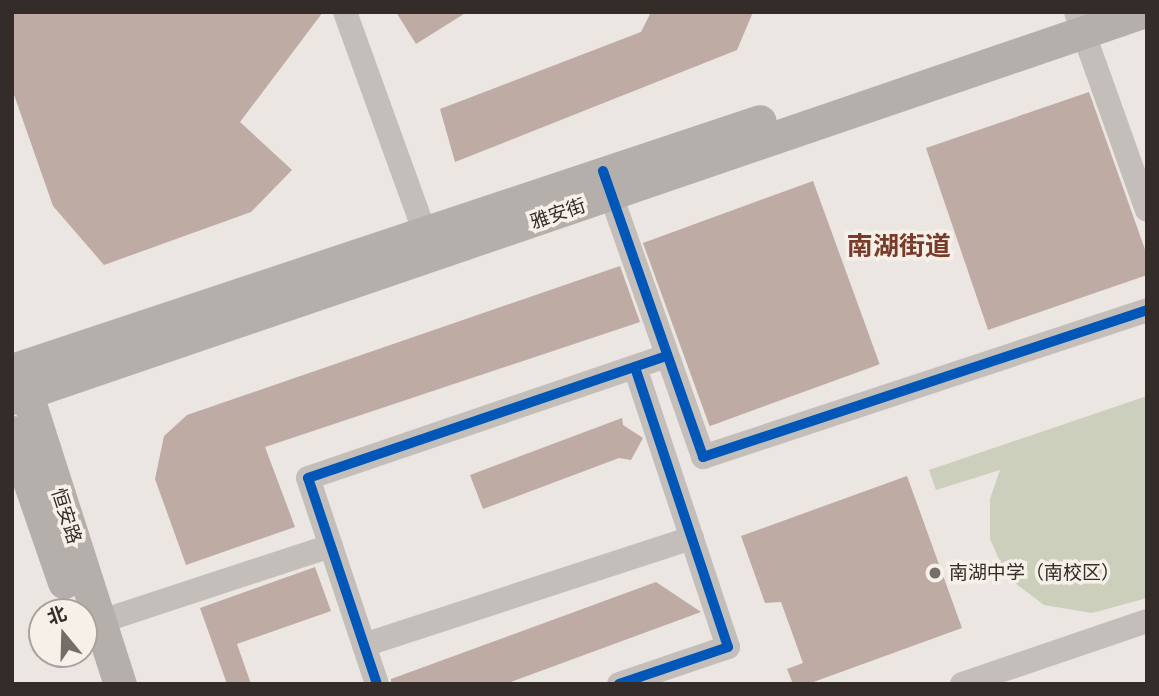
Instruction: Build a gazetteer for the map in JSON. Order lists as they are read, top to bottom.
{
  "streets": {
    "main road": ["雅安街", "恒安路"]
  },
  "crossings": [
    ["雅安街", "恒安路"]
  ],
  "districts": ["南湖街道"],
  "places": ["南湖中学（南校区）"],
  "north": "top"
}
